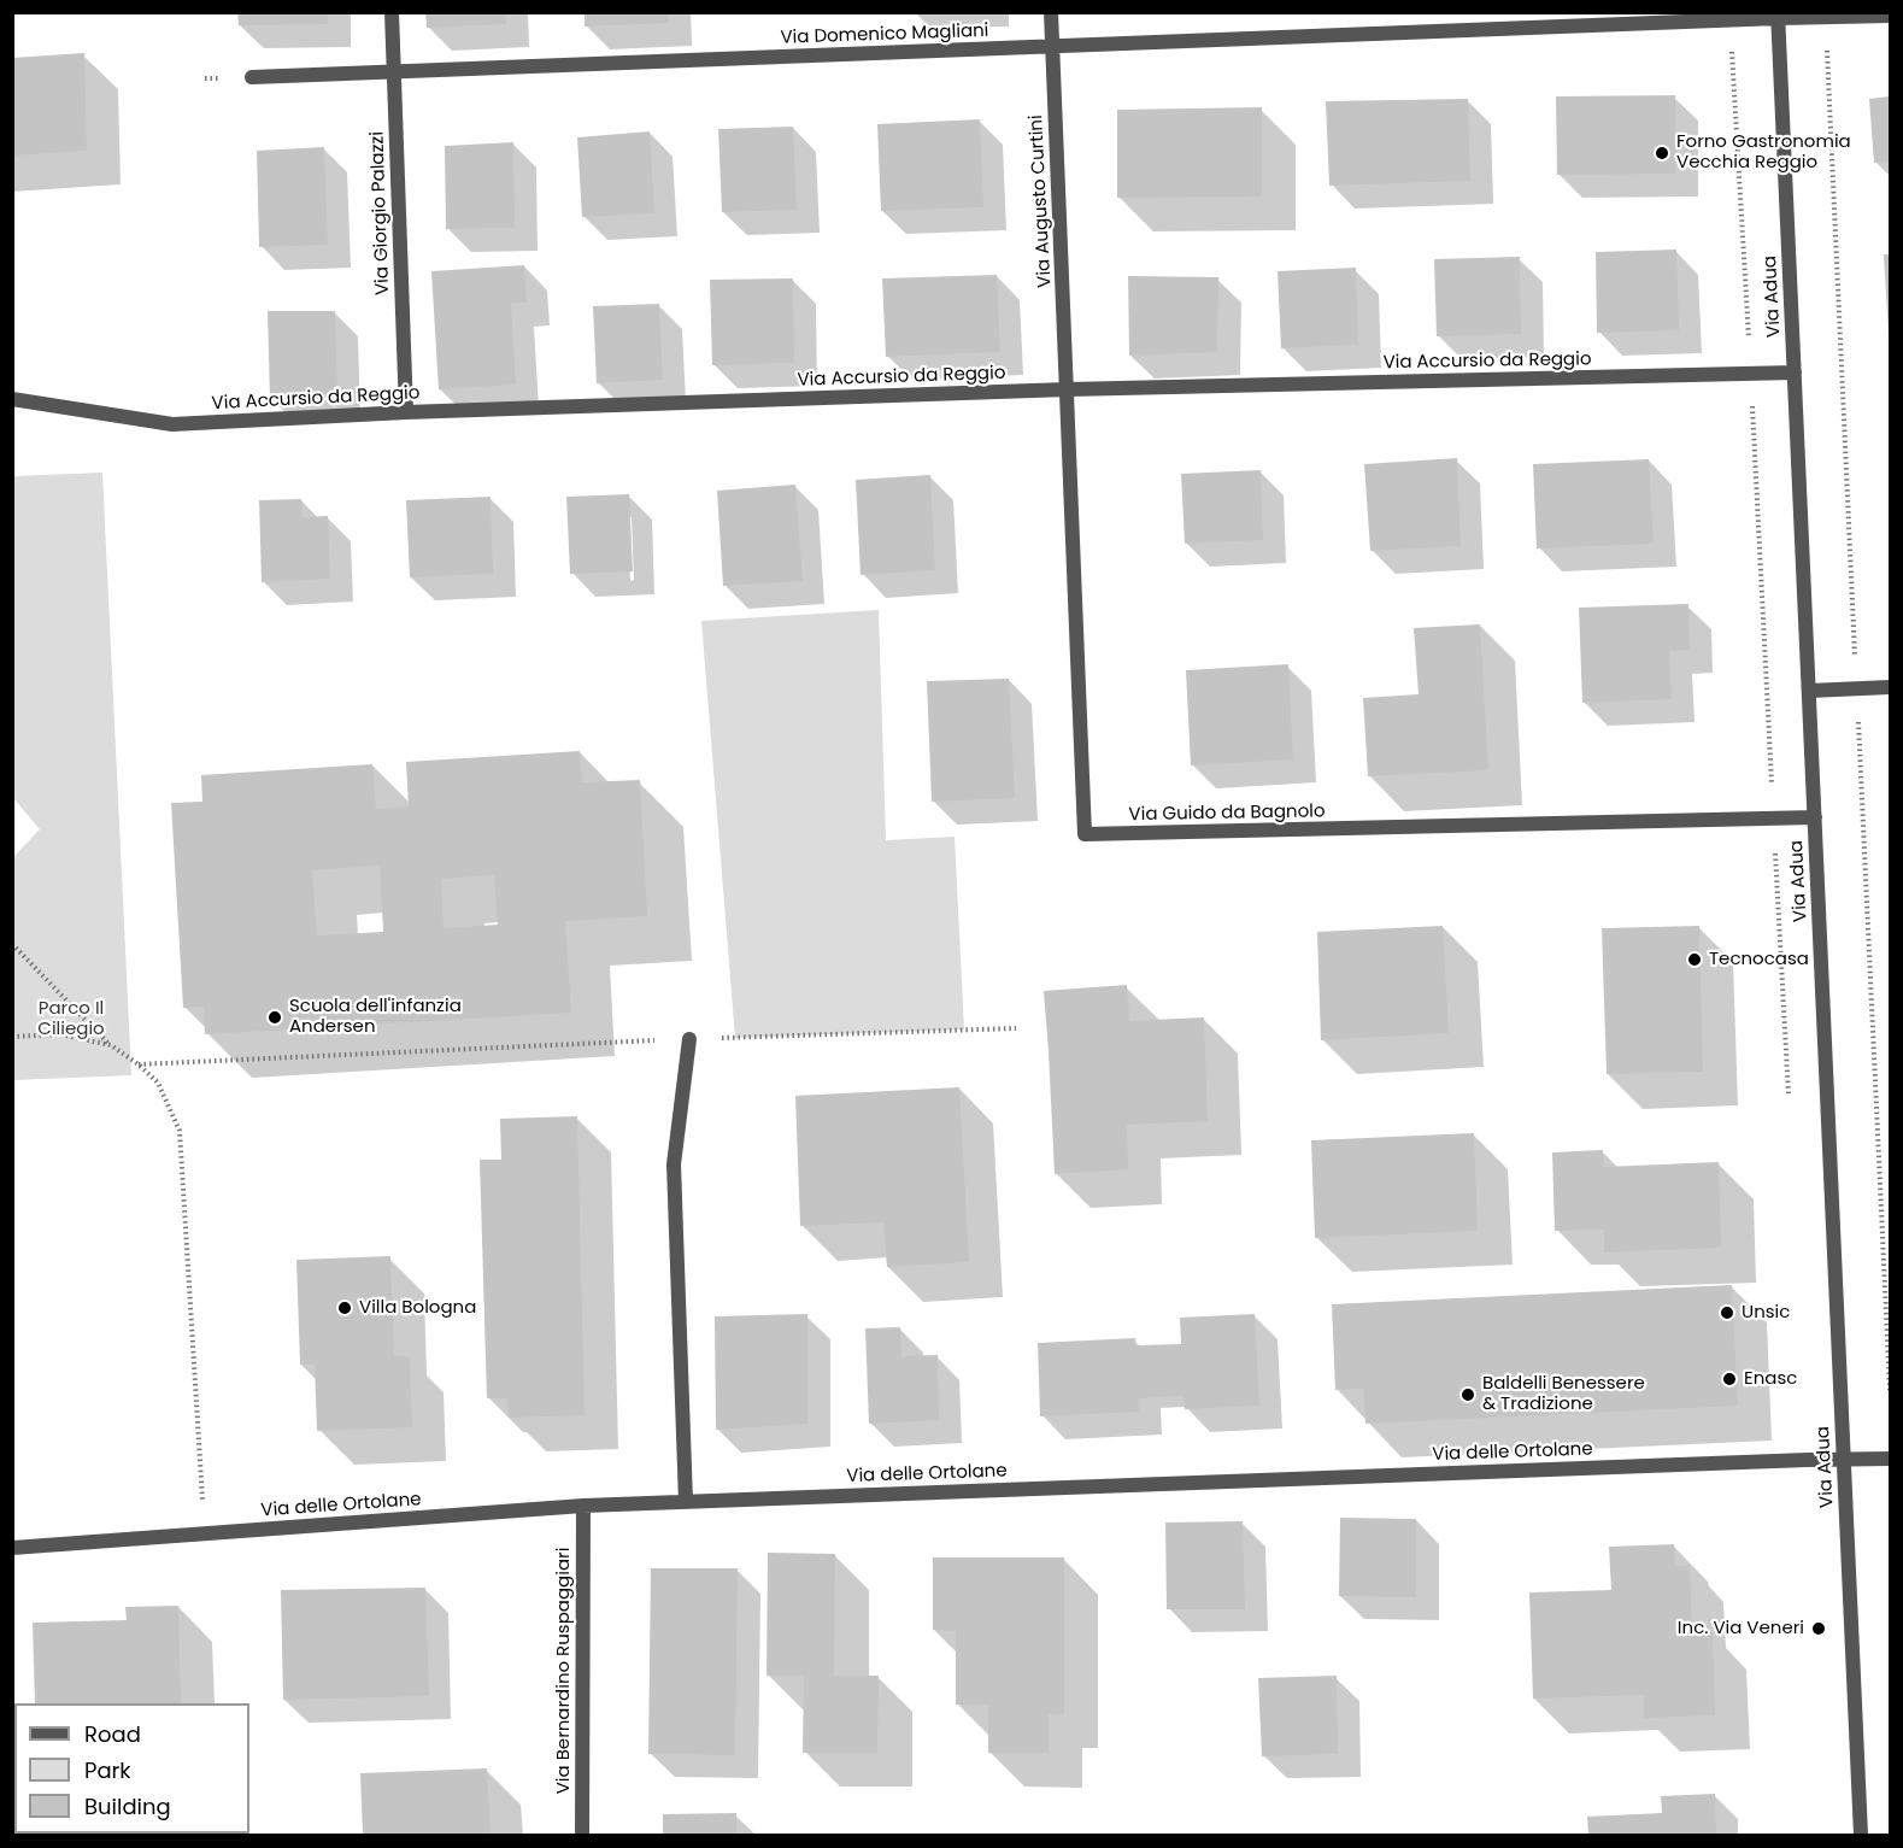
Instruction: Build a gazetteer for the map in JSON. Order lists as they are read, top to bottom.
{
  "streets": {
    "street": [
      "Via Domenico Magliani",
      "Via Augusto Curtini",
      "Via Giorgio Palazzi",
      "Via Adua",
      "Via Accursio da Reggio",
      "Via Guido da Bagnolo",
      "Via delle Ortolane",
      "Via Bernardino Ruspaggiari"
    ]
  },
  "crossings": [
    ["Via Domenico Magliani", "Via Augusto Curtini"],
    ["Via Domenico Magliani", "Via Giorgio Palazzi"],
    ["Via Domenico Magliani", "Via Adua"],
    ["Via Augusto Curtini", "Via Accursio da Reggio"],
    ["Via Augusto Curtini", "Via Guido da Bagnolo"],
    ["Via Giorgio Palazzi", "Via Accursio da Reggio"],
    ["Via Adua", "Via Accursio da Reggio"],
    ["Via Adua", "Via Guido da Bagnolo"],
    ["Via Adua", "Via delle Ortolane"],
    ["Via Accursio da Reggio", "Via Guido da Bagnolo"],
    ["Via delle Ortolane", "Via Bernardino Ruspaggiari"]
  ],
  "parks": ["Parco Il Ciliegio"],
  "places": [
    "Forno Gastronomia Vecchia Reggio",
    "Tecnocasa",
    "Scuola dell'infanzia Andersen",
    "Villa Bologna",
    "Unsic",
    "Enasc",
    "Baldelli Benessere & Tradizione",
    "Inc. Via Veneri"
  ],
  "legend": ["Road", "Park", "Building"]
}
